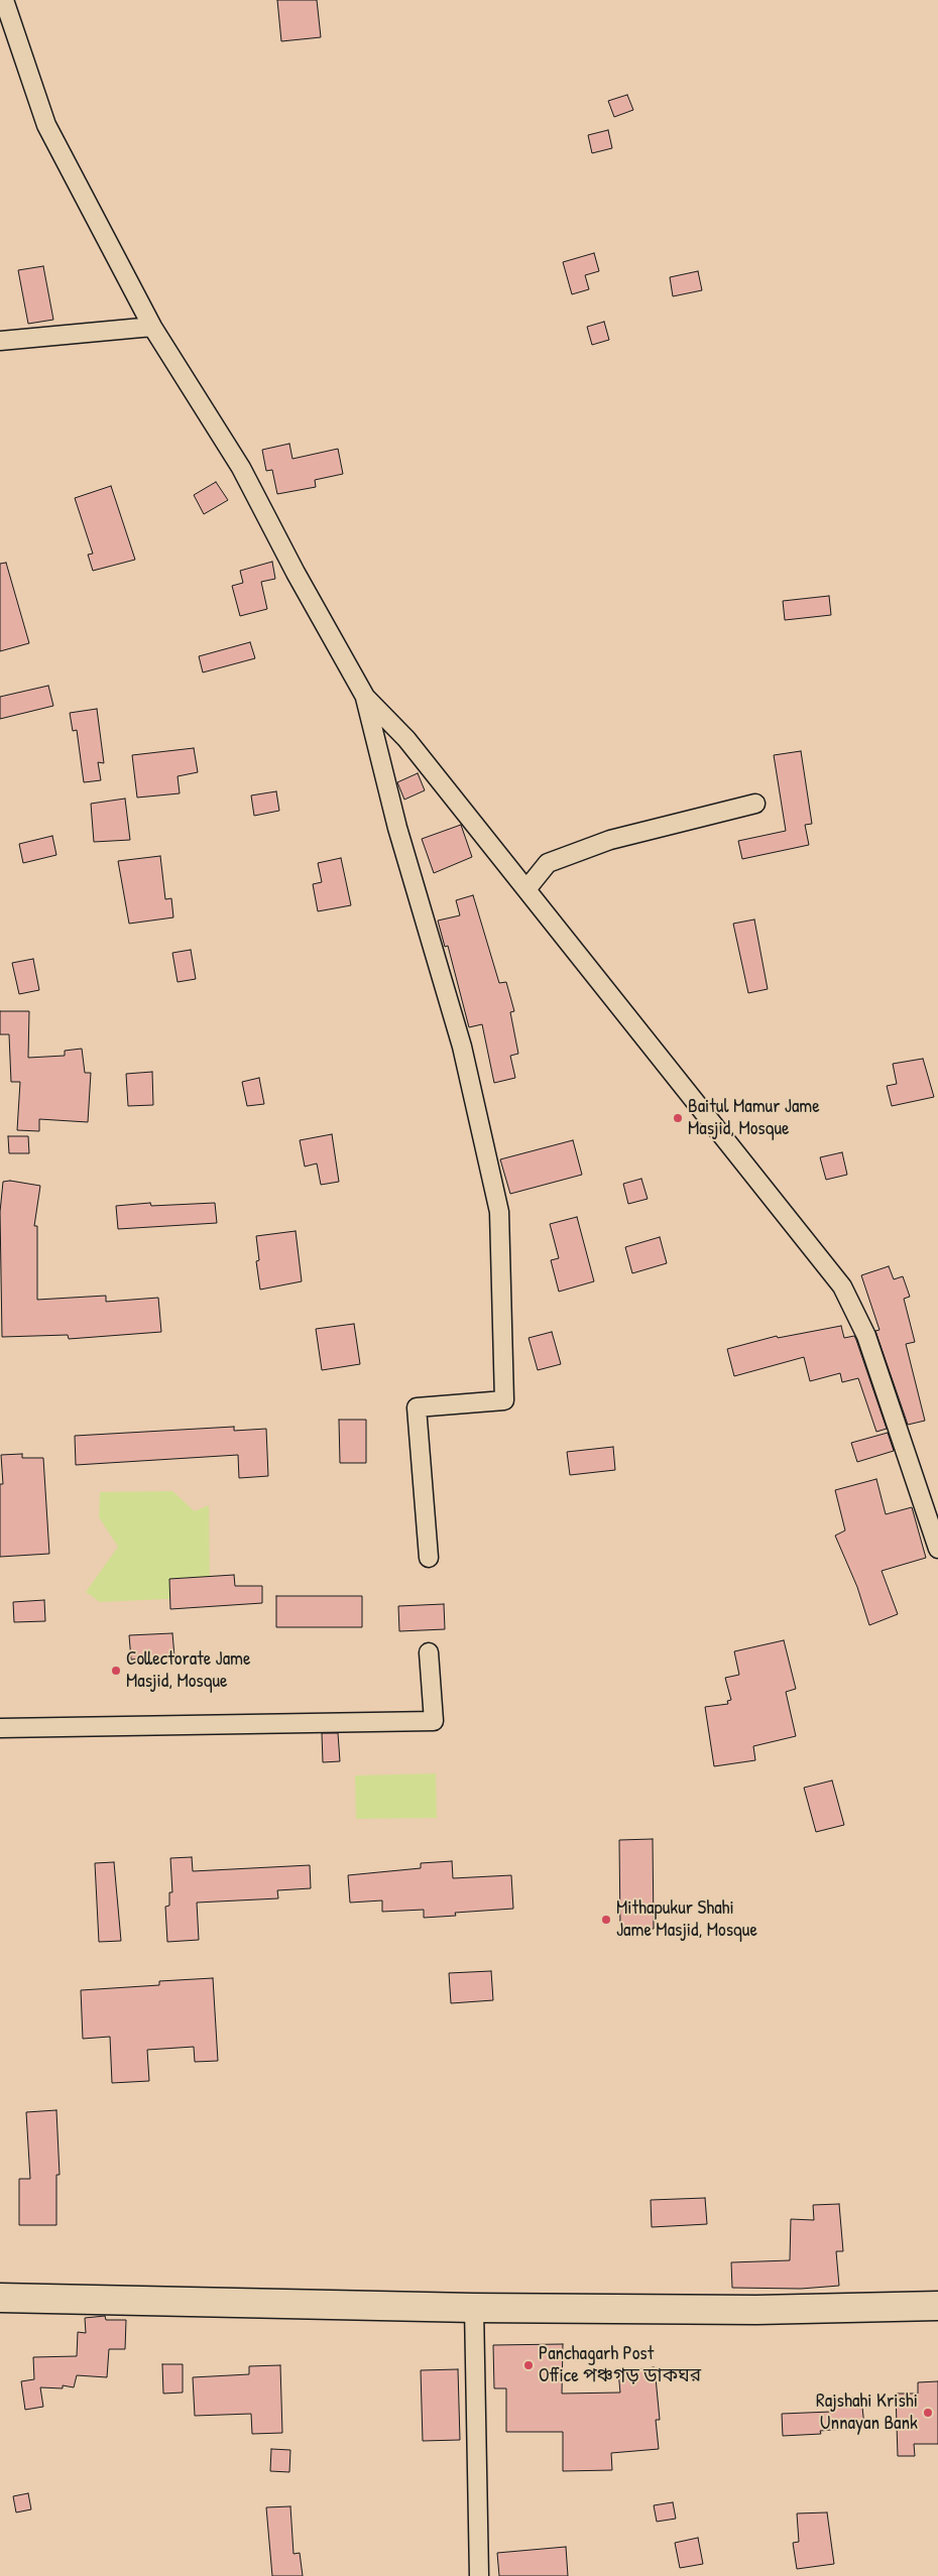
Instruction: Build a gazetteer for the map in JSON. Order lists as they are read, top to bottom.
{
  "places": [
    "Baitul Mamur Jame Masjid, Mosque",
    "Collectorate Jame Masjid, Mosque",
    "Mithapukur Shahi Jame Masjid, Mosque",
    "Panchagarh Post Office পঞ্চগড় ডাকঘর",
    "Rajshahi Krishi Unnayan Bank"
  ]
}
